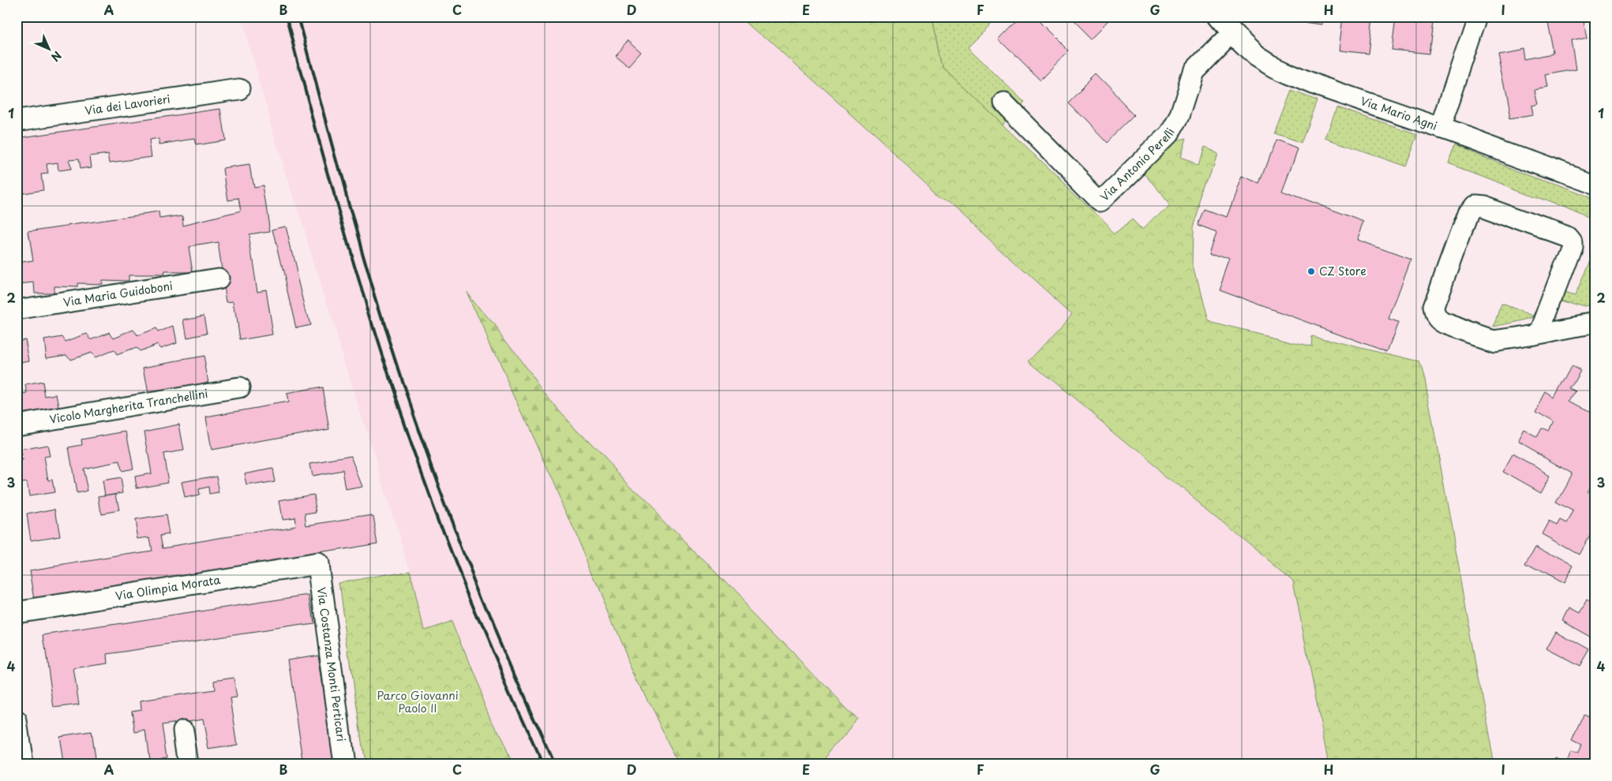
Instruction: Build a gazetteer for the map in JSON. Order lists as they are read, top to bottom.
{
  "streets": {
    "street": [
      "Via dei Lavorieri",
      "Via Mario Agni",
      "Via Antonio Perelli",
      "Via Maria Guidoboni",
      "Vicolo Margherita Tranchellini",
      "Via Olimpia Morata",
      "Via Costanza Monti Perticari"
    ]
  },
  "crossings": [
    ["Via Mario Agni", "Via Antonio Perelli"],
    ["Via Olimpia Morata", "Via Costanza Monti Perticari"]
  ],
  "parks": ["Parco Giovanni Paolo II"],
  "places": ["CZ Store"],
  "north": "bottom right",
  "grid": {
    "columns": [
      "A",
      "B",
      "C",
      "D",
      "E",
      "F",
      "G",
      "H",
      "I"
    ],
    "rows": [
      "1",
      "2",
      "3",
      "4"
    ]
  }
}
